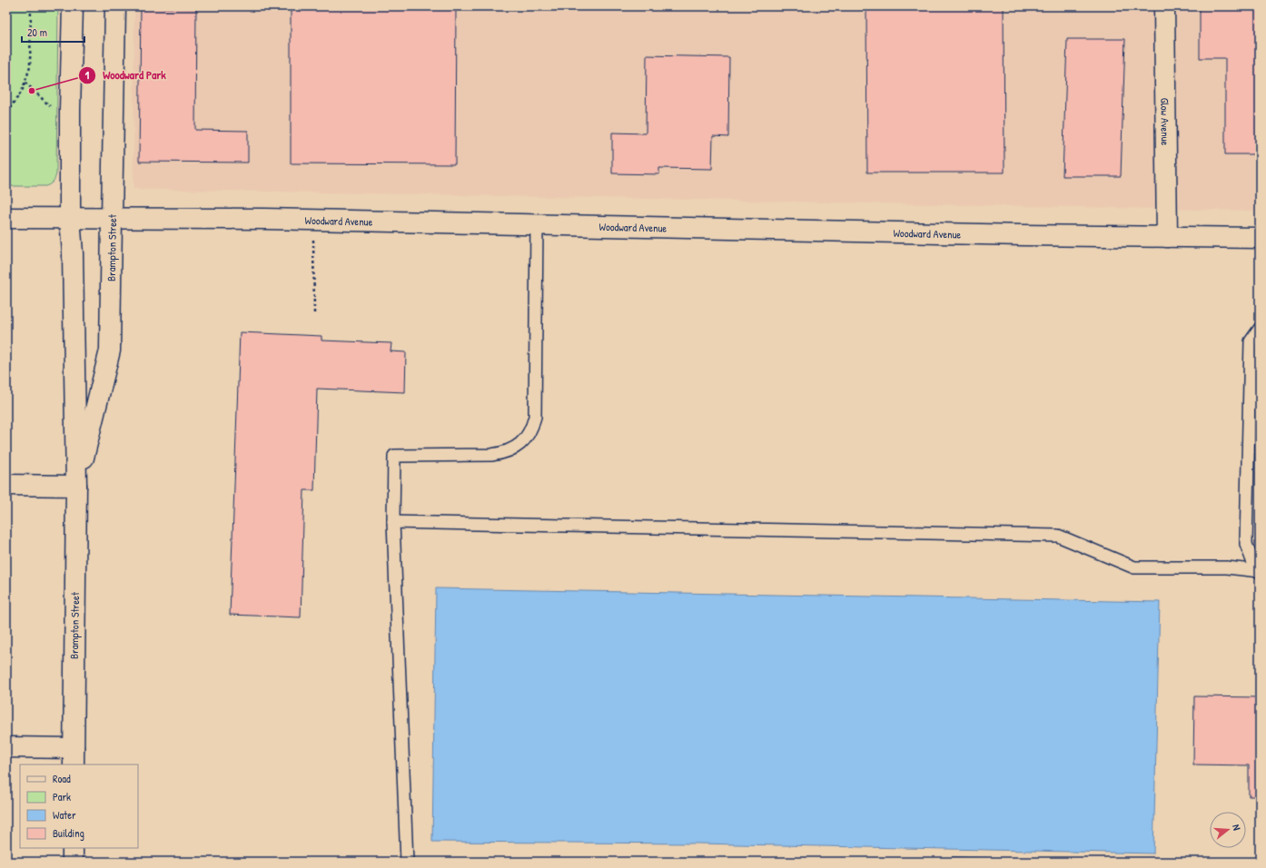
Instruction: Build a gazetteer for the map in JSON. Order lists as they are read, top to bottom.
{
  "streets": {
    "street": ["Glow Avenue", "Woodward Avenue", "Brampton Street"]
  },
  "crossings": [
    ["Glow Avenue", "Woodward Avenue"],
    ["Woodward Avenue", "Brampton Street"]
  ],
  "places": ["Woodward Park"],
  "legend": [
    "Road",
    "Park",
    "Water",
    "Building"
  ],
  "scale_bar": "20 m",
  "north": "right"
}
